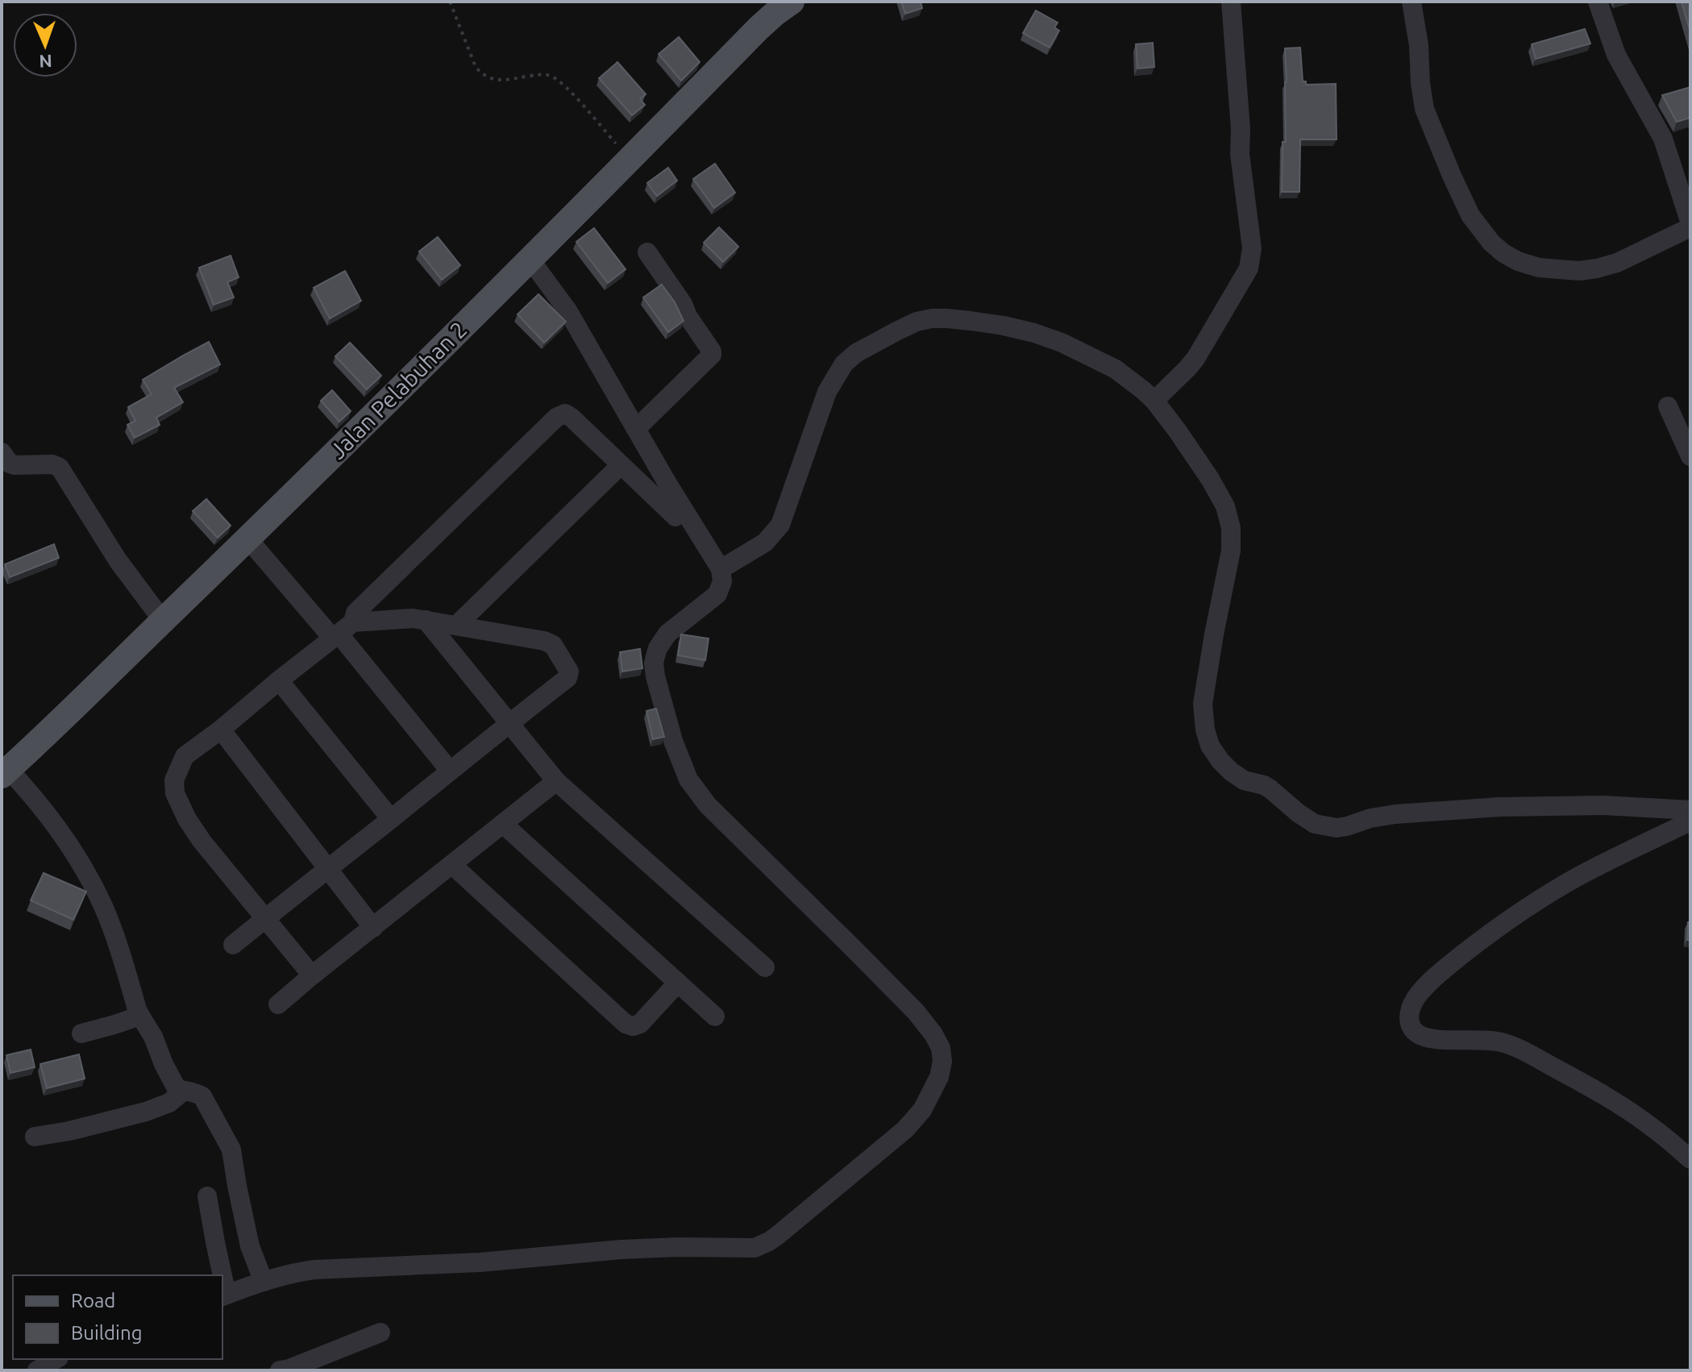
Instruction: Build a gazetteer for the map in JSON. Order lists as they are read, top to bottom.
{
  "streets": {
    "main road": ["Jalan Pelabuhan 2"]
  },
  "legend": ["Road", "Building"],
  "north": "bottom"
}
